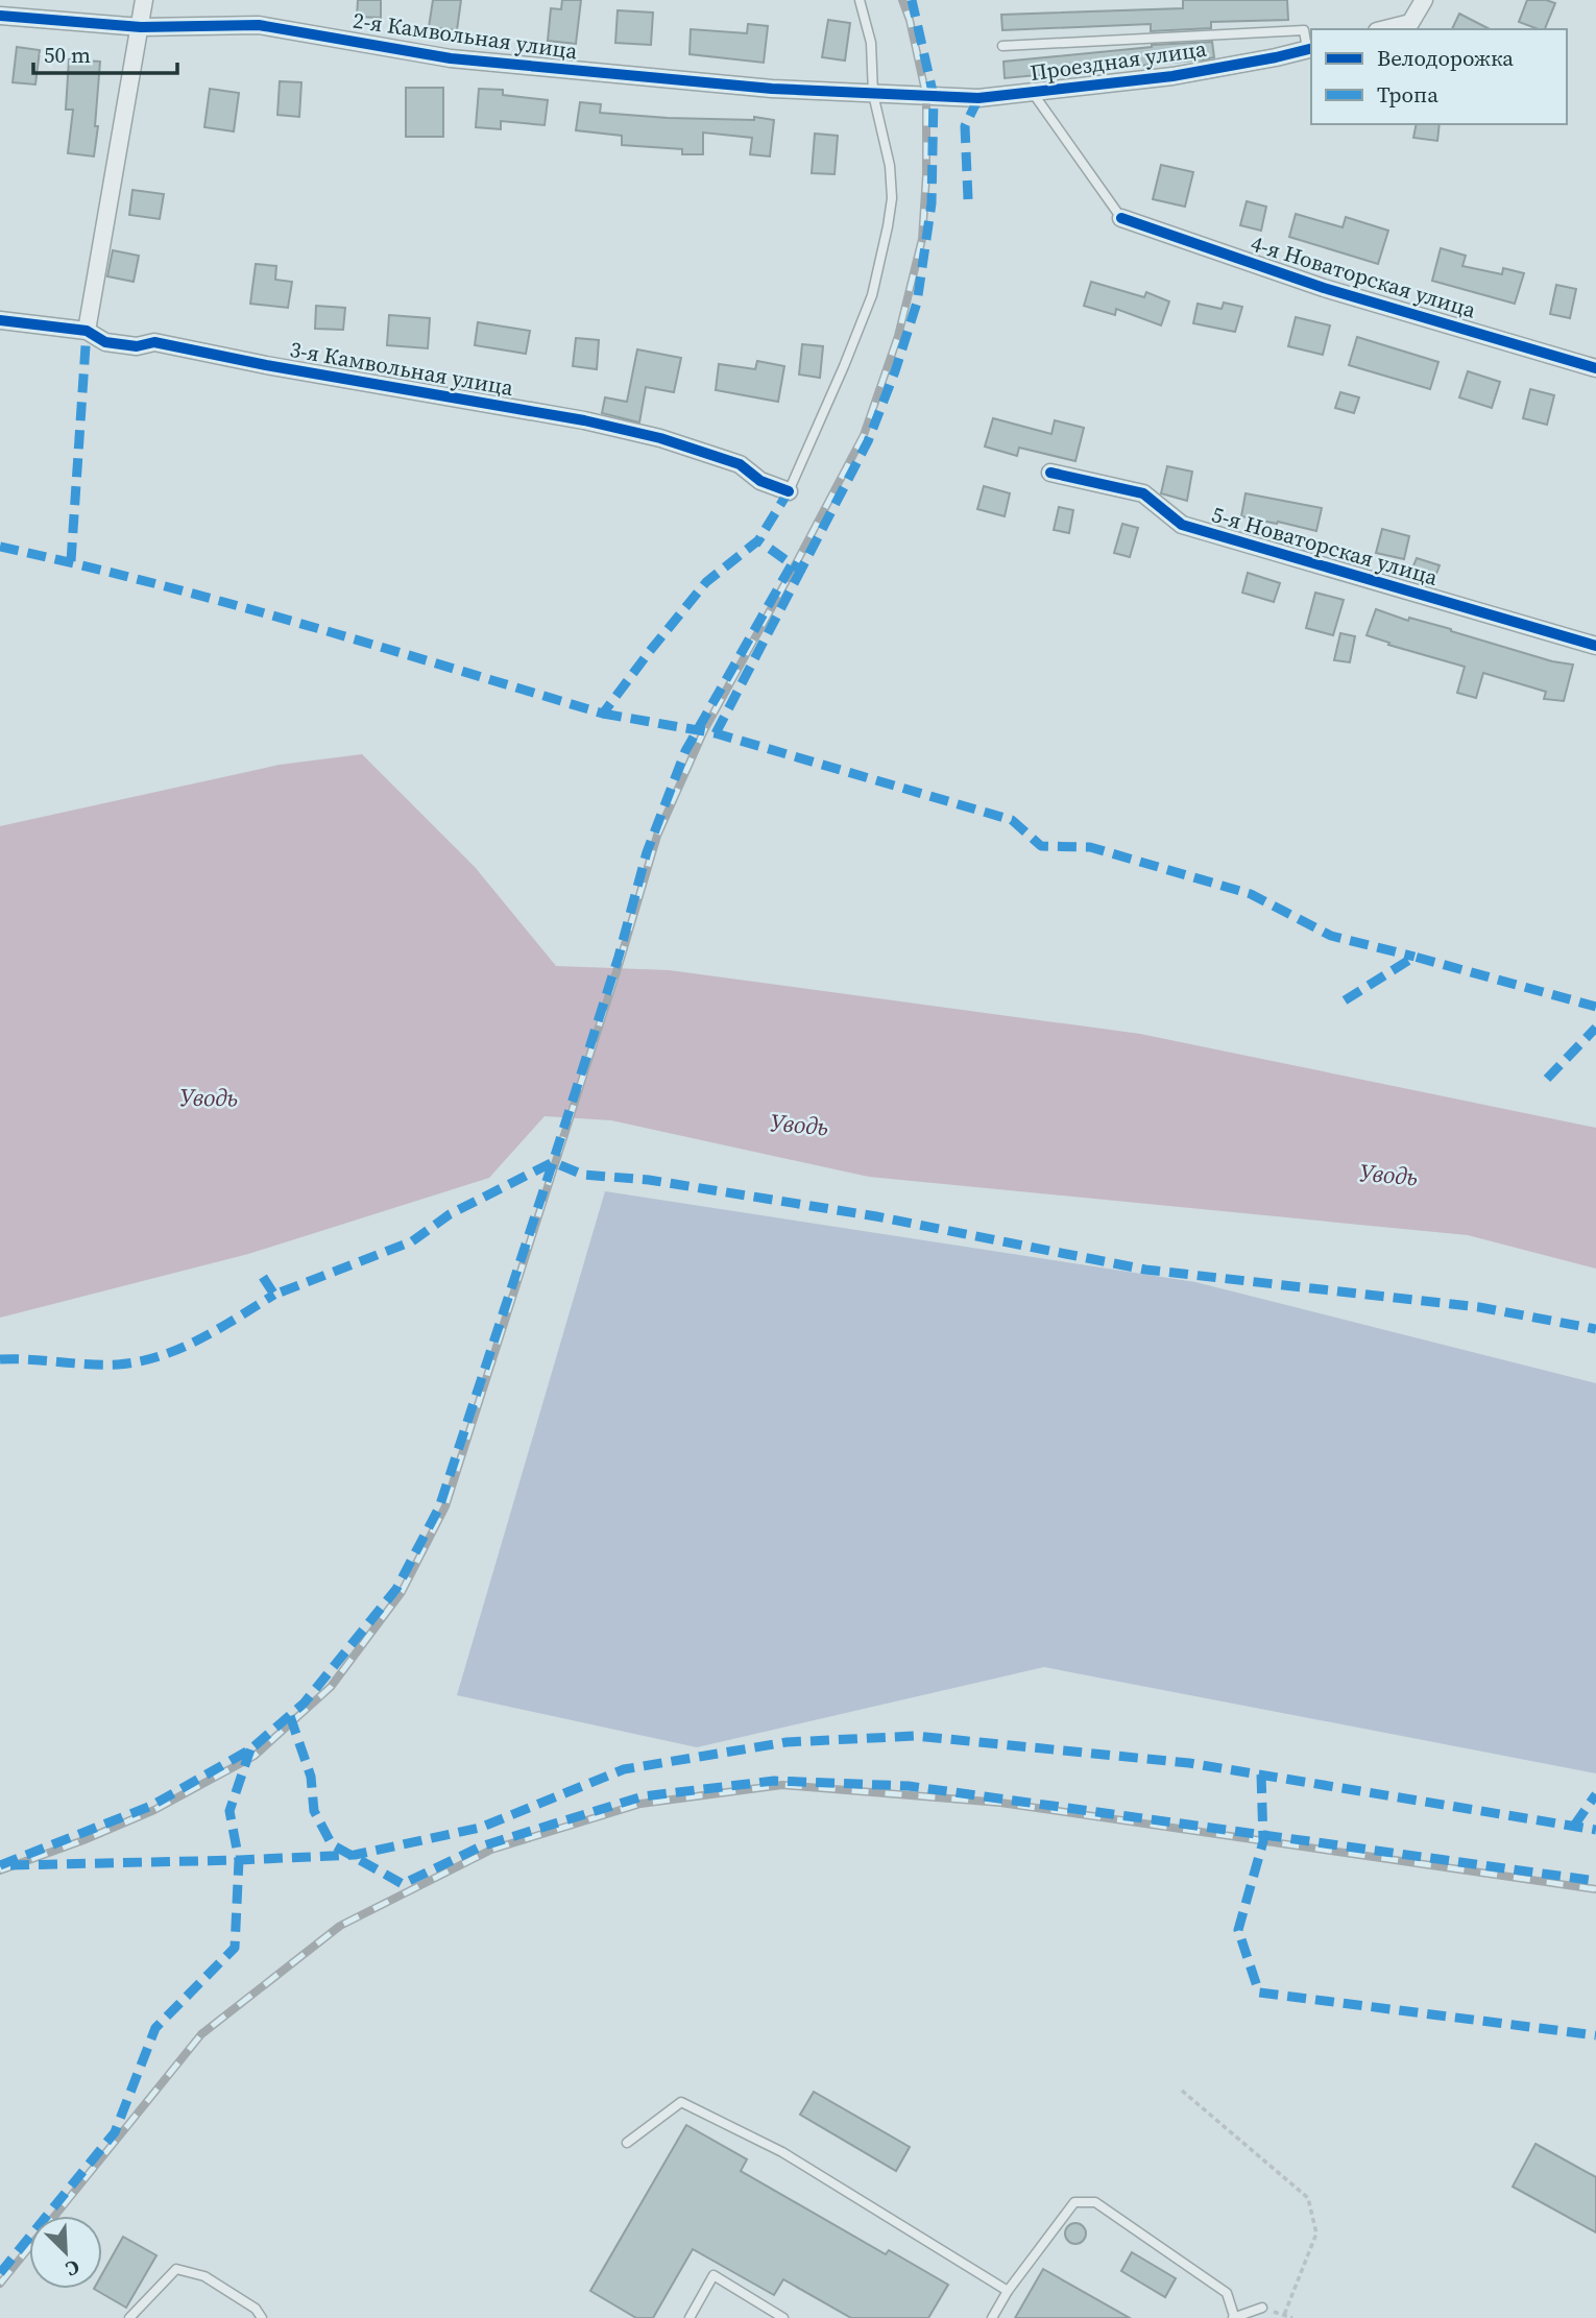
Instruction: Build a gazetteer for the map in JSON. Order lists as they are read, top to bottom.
{
  "streets": {
    "street": [
      "2-я Камвольная улица",
      "Проездная улица",
      "4-я Новаторская улица",
      "3-я Камвольная улица",
      "5-я Новаторская улица"
    ]
  },
  "crossings": [
    ["2-я Камвольная улица", "Проездная улица"]
  ],
  "water": ["Уводь"],
  "legend": ["Велодорожка", "Тропа"],
  "scale_bar": "50 m",
  "north": "bottom right"
}
